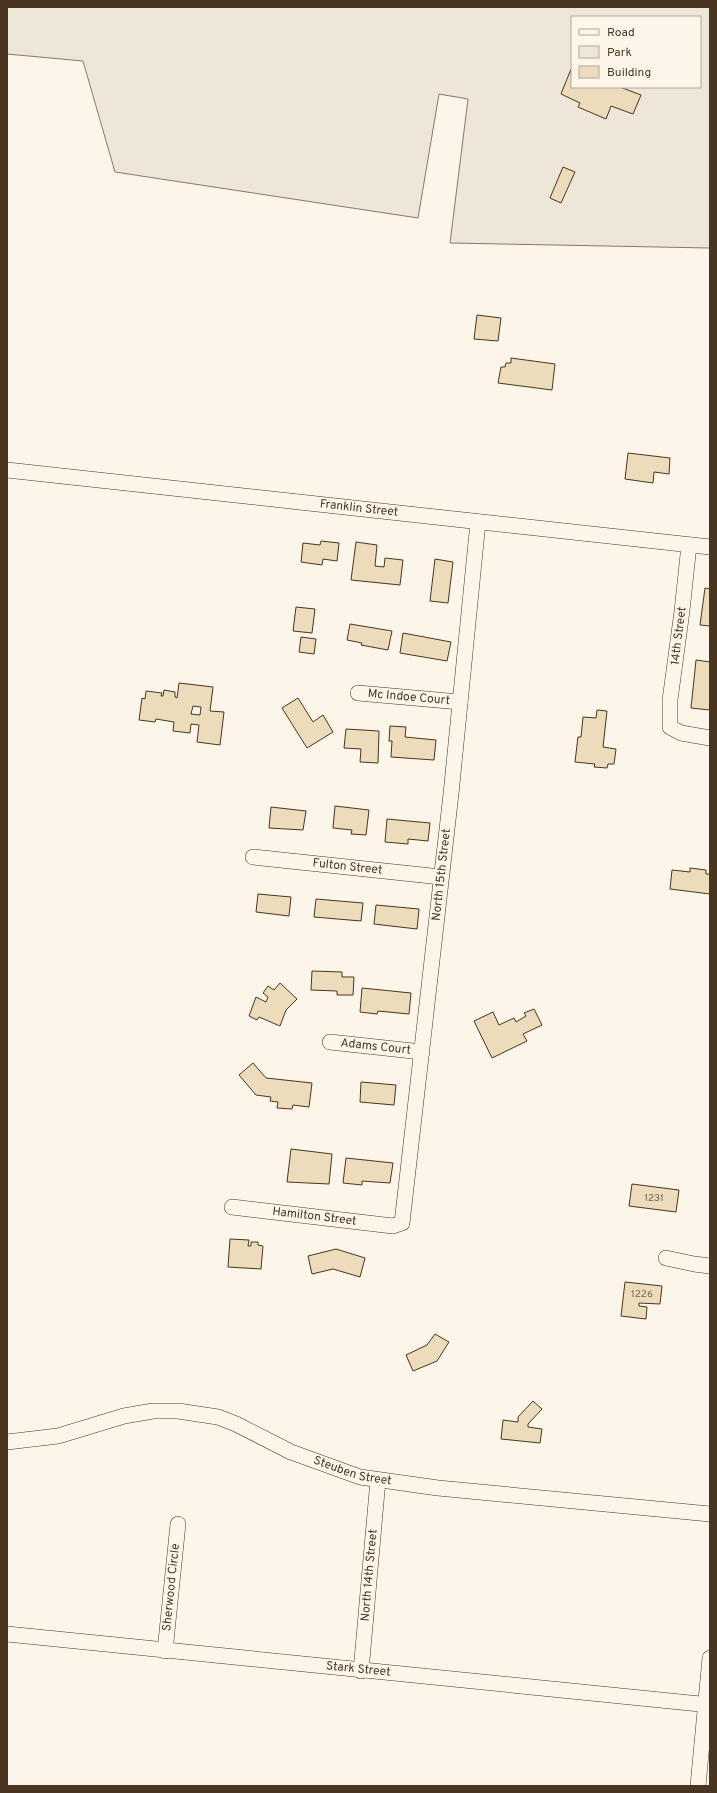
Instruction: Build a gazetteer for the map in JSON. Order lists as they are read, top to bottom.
{
  "streets": {
    "street": [
      "Franklin Street",
      "14th Street",
      "Mc Indoe Court",
      "Fulton Street",
      "North 15th Street",
      "Adams Court",
      "Hamilton Street",
      "Steuben Street",
      "North 14th Street",
      "Sherwood Circle",
      "Stark Street"
    ]
  },
  "crossings": [
    ["Franklin Street", "14th Street"],
    ["Franklin Street", "North 15th Street"],
    ["Mc Indoe Court", "North 15th Street"],
    ["Fulton Street", "North 15th Street"],
    ["North 15th Street", "Adams Court"],
    ["North 15th Street", "Hamilton Street"],
    ["Steuben Street", "North 14th Street"],
    ["North 14th Street", "Stark Street"],
    ["Sherwood Circle", "Stark Street"]
  ],
  "house_numbers": ["1231", "1226"],
  "legend": ["Road", "Park", "Building"]
}
